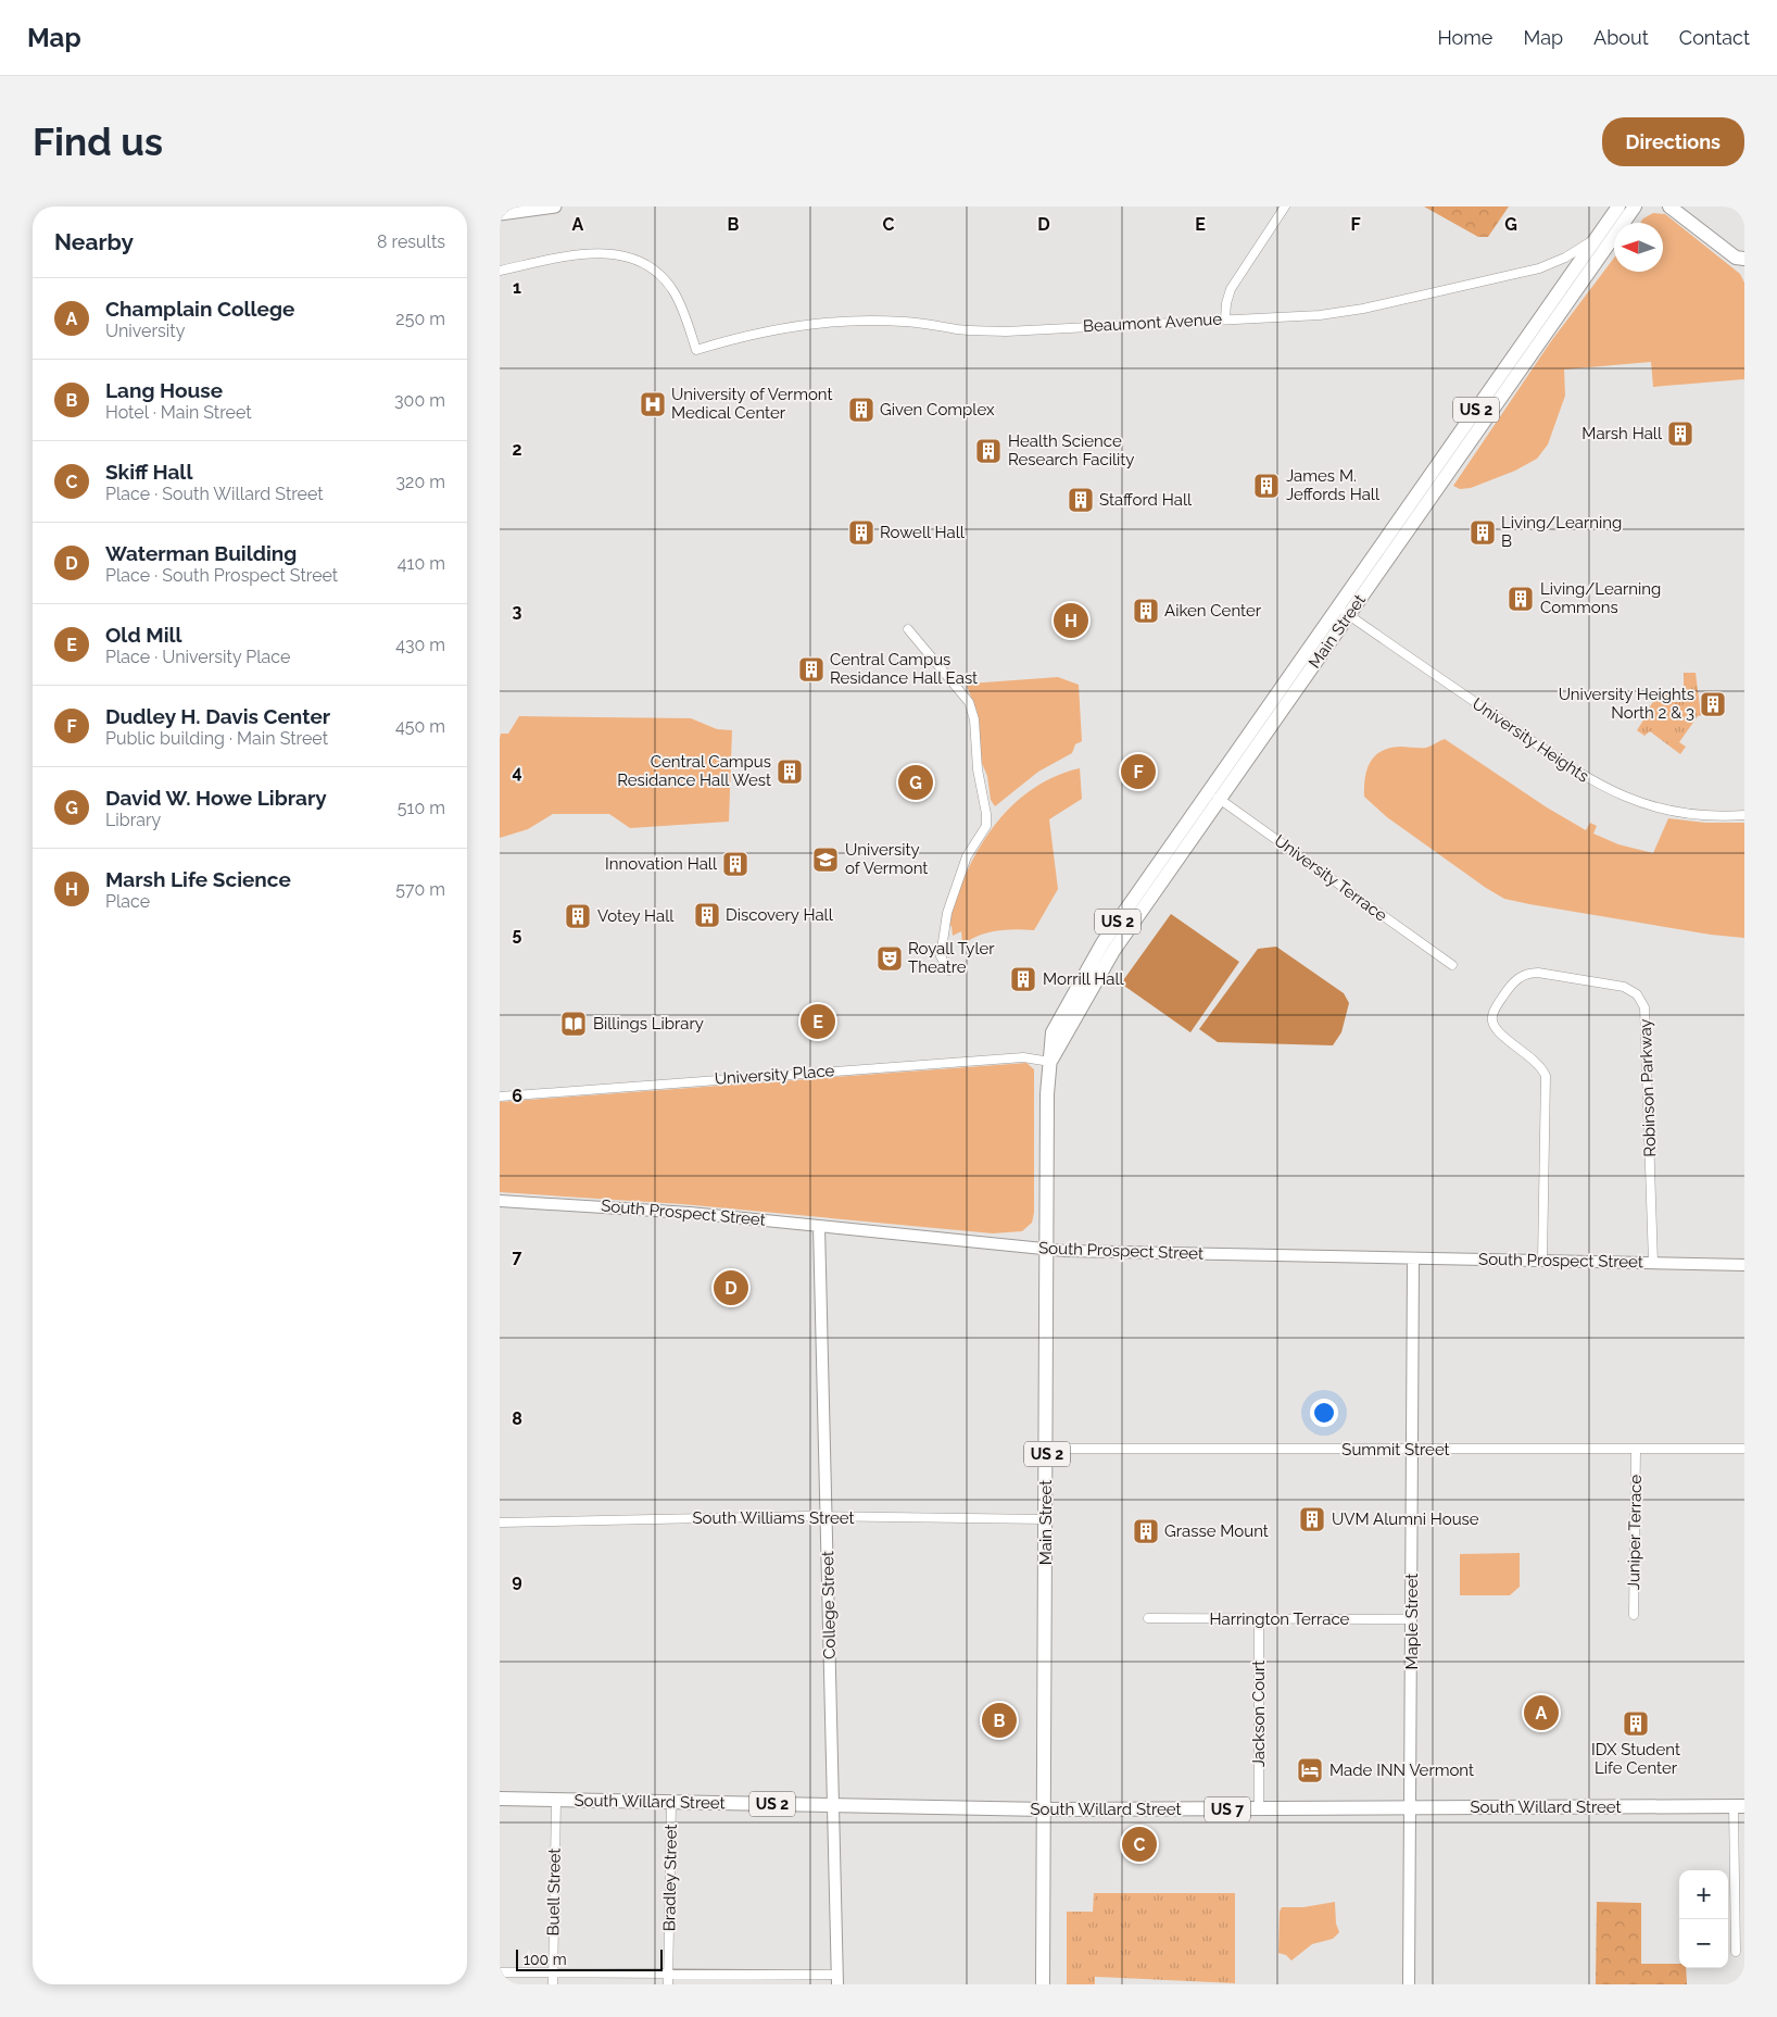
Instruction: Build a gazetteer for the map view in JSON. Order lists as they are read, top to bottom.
{
  "streets": {
    "main road": [
      "US 2",
      "Main Street",
      "South Willard Street",
      "US 7"
    ],
    "street": [
      "Beaumont Avenue",
      "University Heights",
      "University Terrace",
      "University Place",
      "Robinson Parkway",
      "South Prospect Street",
      "Summit Street",
      "South Williams Street",
      "Juniper Terrace",
      "College Street",
      "Harrington Terrace",
      "Maple Street",
      "Jackson Court",
      "Bradley Street",
      "Buell Street"
    ]
  },
  "crossings": [
    ["Beaumont Avenue", "Main Street"],
    ["Main Street", "University Heights"],
    ["Main Street", "University Terrace"],
    ["Main Street", "University Place"],
    ["Main Street", "South Prospect Street"],
    ["Main Street", "Summit Street"],
    ["Main Street", "South Williams Street"],
    ["Main Street", "South Willard Street"],
    ["Robinson Parkway", "South Prospect Street"],
    ["South Prospect Street", "College Street"],
    ["South Prospect Street", "Maple Street"],
    ["Summit Street", "Juniper Terrace"],
    ["Summit Street", "Maple Street"],
    ["South Williams Street", "College Street"],
    ["College Street", "South Willard Street"],
    ["Harrington Terrace", "Maple Street"],
    ["Harrington Terrace", "Jackson Court"],
    ["Maple Street", "South Willard Street"],
    ["Jackson Court", "South Willard Street"],
    ["South Willard Street", "Bradley Street"],
    ["South Willard Street", "Buell Street"]
  ],
  "places": {
    "hospital": ["University of Vermont Medical Center"],
    "building": [
      "Given Complex",
      "Marsh Hall",
      "Health Science Research Facility",
      "James M. Jeffords Hall",
      "Stafford Hall",
      "Rowell Hall",
      "Living/Learning B",
      "Living/Learning Commons",
      "Aiken Center",
      "Central Campus Residance Hall East",
      "University Heights North 2 & 3",
      "Central Campus Residance Hall West",
      "Innovation Hall",
      "Discovery Hall",
      "Votey Hall",
      "Morrill Hall",
      "UVM Alumni House",
      "Grasse Mount",
      "IDX Student Life Center"
    ],
    "school or university": ["University of Vermont"],
    "theatre": ["Royall Tyler Theatre"],
    "library": ["Billings Library"],
    "hotel": ["Made INN Vermont"]
  },
  "scale_bar": "100 m",
  "north": "left",
  "page": {
    "header": "Map",
    "nav": [
      "Home",
      "Map",
      "About",
      "Contact"
    ],
    "buttons": "Directions",
    "title": "Find us",
    "heading": ["Nearby", "8 results"],
    "list": [
      {
        "mark": "A",
        "name": "Champlain College",
        "note": "University",
        "value": "250 m"
      },
      {
        "mark": "B",
        "name": "Lang House",
        "note": "Hotel · Main Street",
        "value": "300 m"
      },
      {
        "mark": "C",
        "name": "Skiff Hall",
        "note": "Place · South Willard Street",
        "value": "320 m"
      },
      {
        "mark": "D",
        "name": "Waterman Building",
        "note": "Place · South Prospect Street",
        "value": "410 m"
      },
      {
        "mark": "E",
        "name": "Old Mill",
        "note": "Place · University Place",
        "value": "430 m"
      },
      {
        "mark": "F",
        "name": "Dudley H. Davis Center",
        "note": "Public building · Main Street",
        "value": "450 m"
      },
      {
        "mark": "G",
        "name": "David W. Howe Library",
        "note": "Library",
        "value": "510 m"
      },
      {
        "mark": "H",
        "name": "Marsh Life Science",
        "note": "Place",
        "value": "570 m"
      }
    ],
    "pins": [
      "H",
      "F",
      "G",
      "E",
      "D",
      "A",
      "B",
      "C"
    ],
    "map_buttons": ["+", "−"],
    "scale": "100 m"
  },
  "grid": {
    "columns": [
      "A",
      "B",
      "C",
      "D",
      "E",
      "F",
      "G"
    ],
    "rows": [
      "1",
      "2",
      "3",
      "4",
      "5",
      "6",
      "7",
      "8",
      "9"
    ]
  }
}
